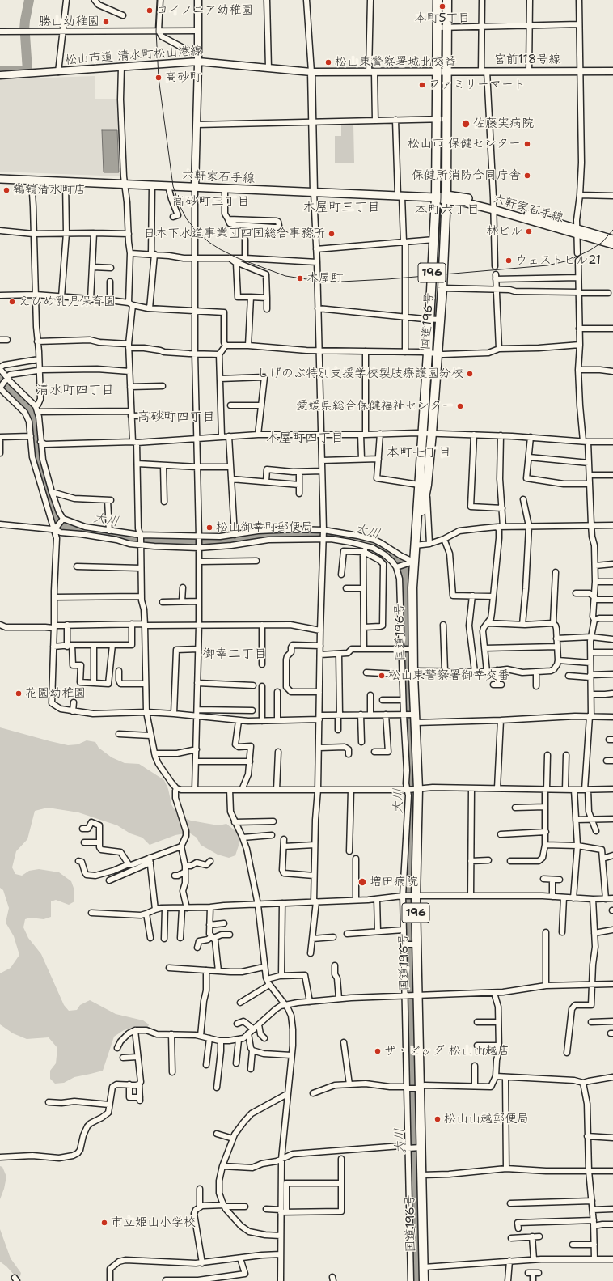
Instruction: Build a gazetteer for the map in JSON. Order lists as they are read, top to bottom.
{
  "streets": {
    "highway": ["196", "国道196号"],
    "main road": ["六軒家石手線"],
    "street": ["松山市道 清水町松山港線", "宮前118号線"]
  },
  "crossings": [
    ["松山市道 清水町松山港線", "宮前118号線"],
    ["松山市道 清水町松山港線", "国道196号"],
    ["宮前118号線", "国道196号"],
    ["六軒家石手線", "国道196号"]
  ],
  "districts": [
    "高砂町三丁目",
    "木屋町三丁目",
    "本町六丁目",
    "清水町四丁目",
    "高砂町四丁目",
    "木屋町四丁目",
    "本町七丁目",
    "御幸二丁目"
  ],
  "water": ["大川"],
  "places": [
    "本町5丁目",
    "コイノニア幼稚園",
    "勝山幼稚園",
    "松山東警察署城北交番",
    "高砂町",
    "ファミリーマート",
    "佐藤実病院",
    "松山市 保健センター",
    "保健所消防合同庁舎",
    "鶴鶴清水町店",
    "林ビル",
    "日本下水道事業団四国総合事務所",
    "ウェストヒル21",
    "木屋町",
    "えひめ乳児保育園",
    "しげのぶ特別支援学校製肢療護園分校",
    "愛媛県総合保健福祉センター",
    "松山御幸町郵便局",
    "松山東警察署御幸交番",
    "花園幼稚園",
    "増田病院",
    "ザ・ビッグ 松山山越店",
    "松山山越郵便局",
    "市立姫山小学校"
  ]
}
